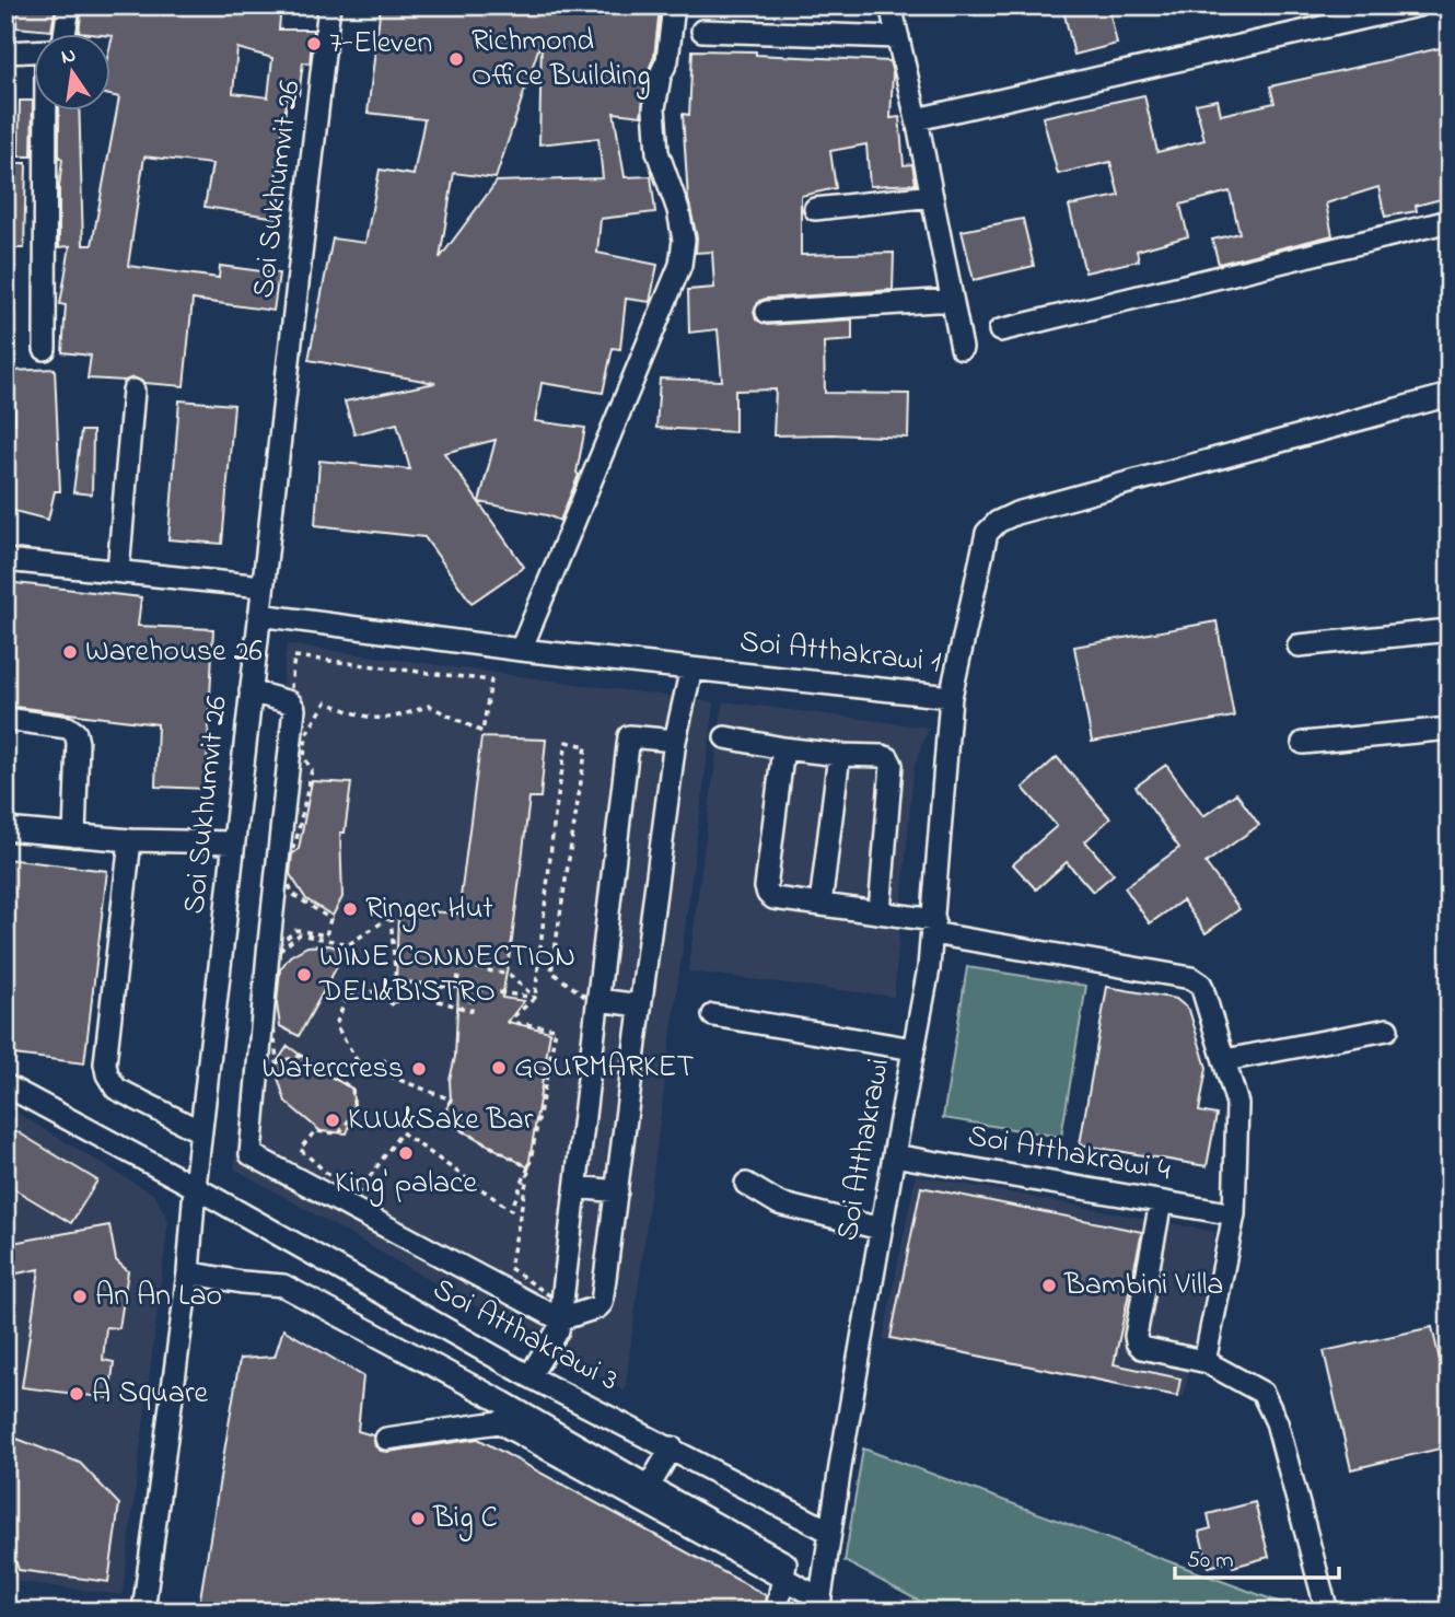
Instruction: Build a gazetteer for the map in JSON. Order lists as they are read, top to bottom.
{
  "streets": {
    "street": [
      "Soi Sukhumvit 26",
      "Soi Atthakrawi 1",
      "Soi Atthakrawi",
      "Soi Atthakrawi 4",
      "Soi Atthakrawi 3"
    ]
  },
  "crossings": [
    ["Soi Sukhumvit 26", "Soi Atthakrawi 1"],
    ["Soi Sukhumvit 26", "Soi Atthakrawi 3"],
    ["Soi Atthakrawi 1", "Soi Atthakrawi"],
    ["Soi Atthakrawi", "Soi Atthakrawi 4"],
    ["Soi Atthakrawi", "Soi Atthakrawi 3"]
  ],
  "places": [
    "7-Eleven",
    "Richmond Office Building",
    "Warehouse 26",
    "Ringer Hut",
    "WINE CONNECTION DELI&BISTRO",
    "GOURMARKET",
    "Watercress",
    "KUU&Sake Bar",
    "King' palace",
    "Bambini Villa",
    "An An Lao",
    "A Square",
    "Big C"
  ],
  "scale_bar": "50 m",
  "north": "top"
}
